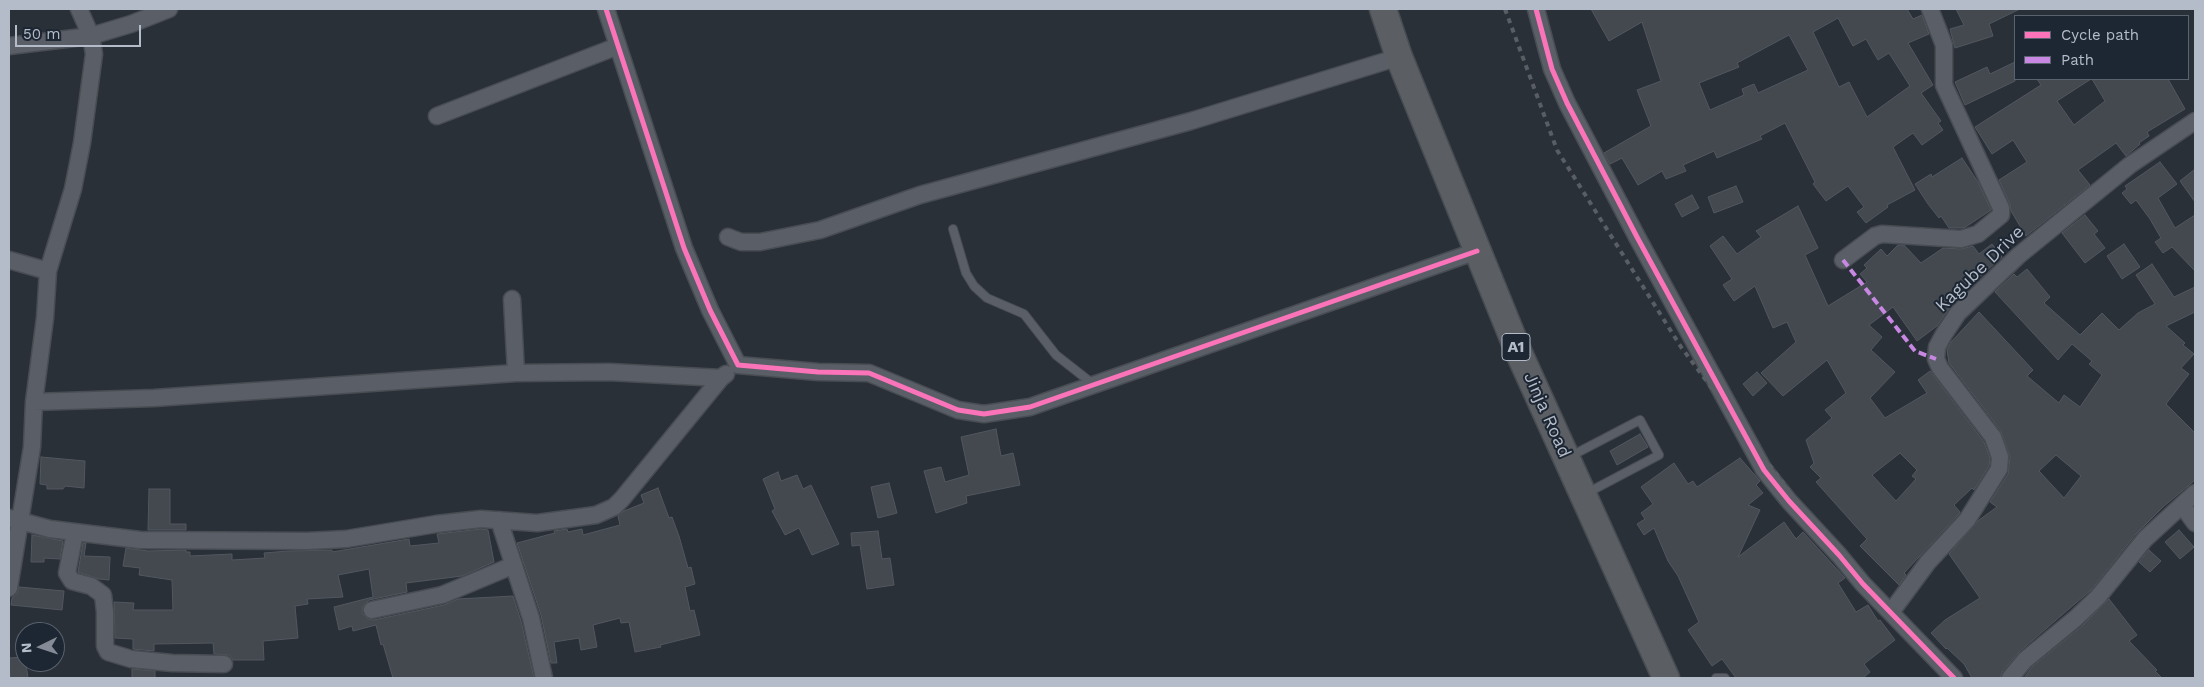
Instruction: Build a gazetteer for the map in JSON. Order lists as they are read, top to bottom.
{
  "streets": {
    "highway": ["A1", "Jinja Road"],
    "street": ["Kagube Drive"]
  },
  "legend": ["Cycle path", "Path"],
  "scale_bar": "50 m",
  "north": "left"
}
